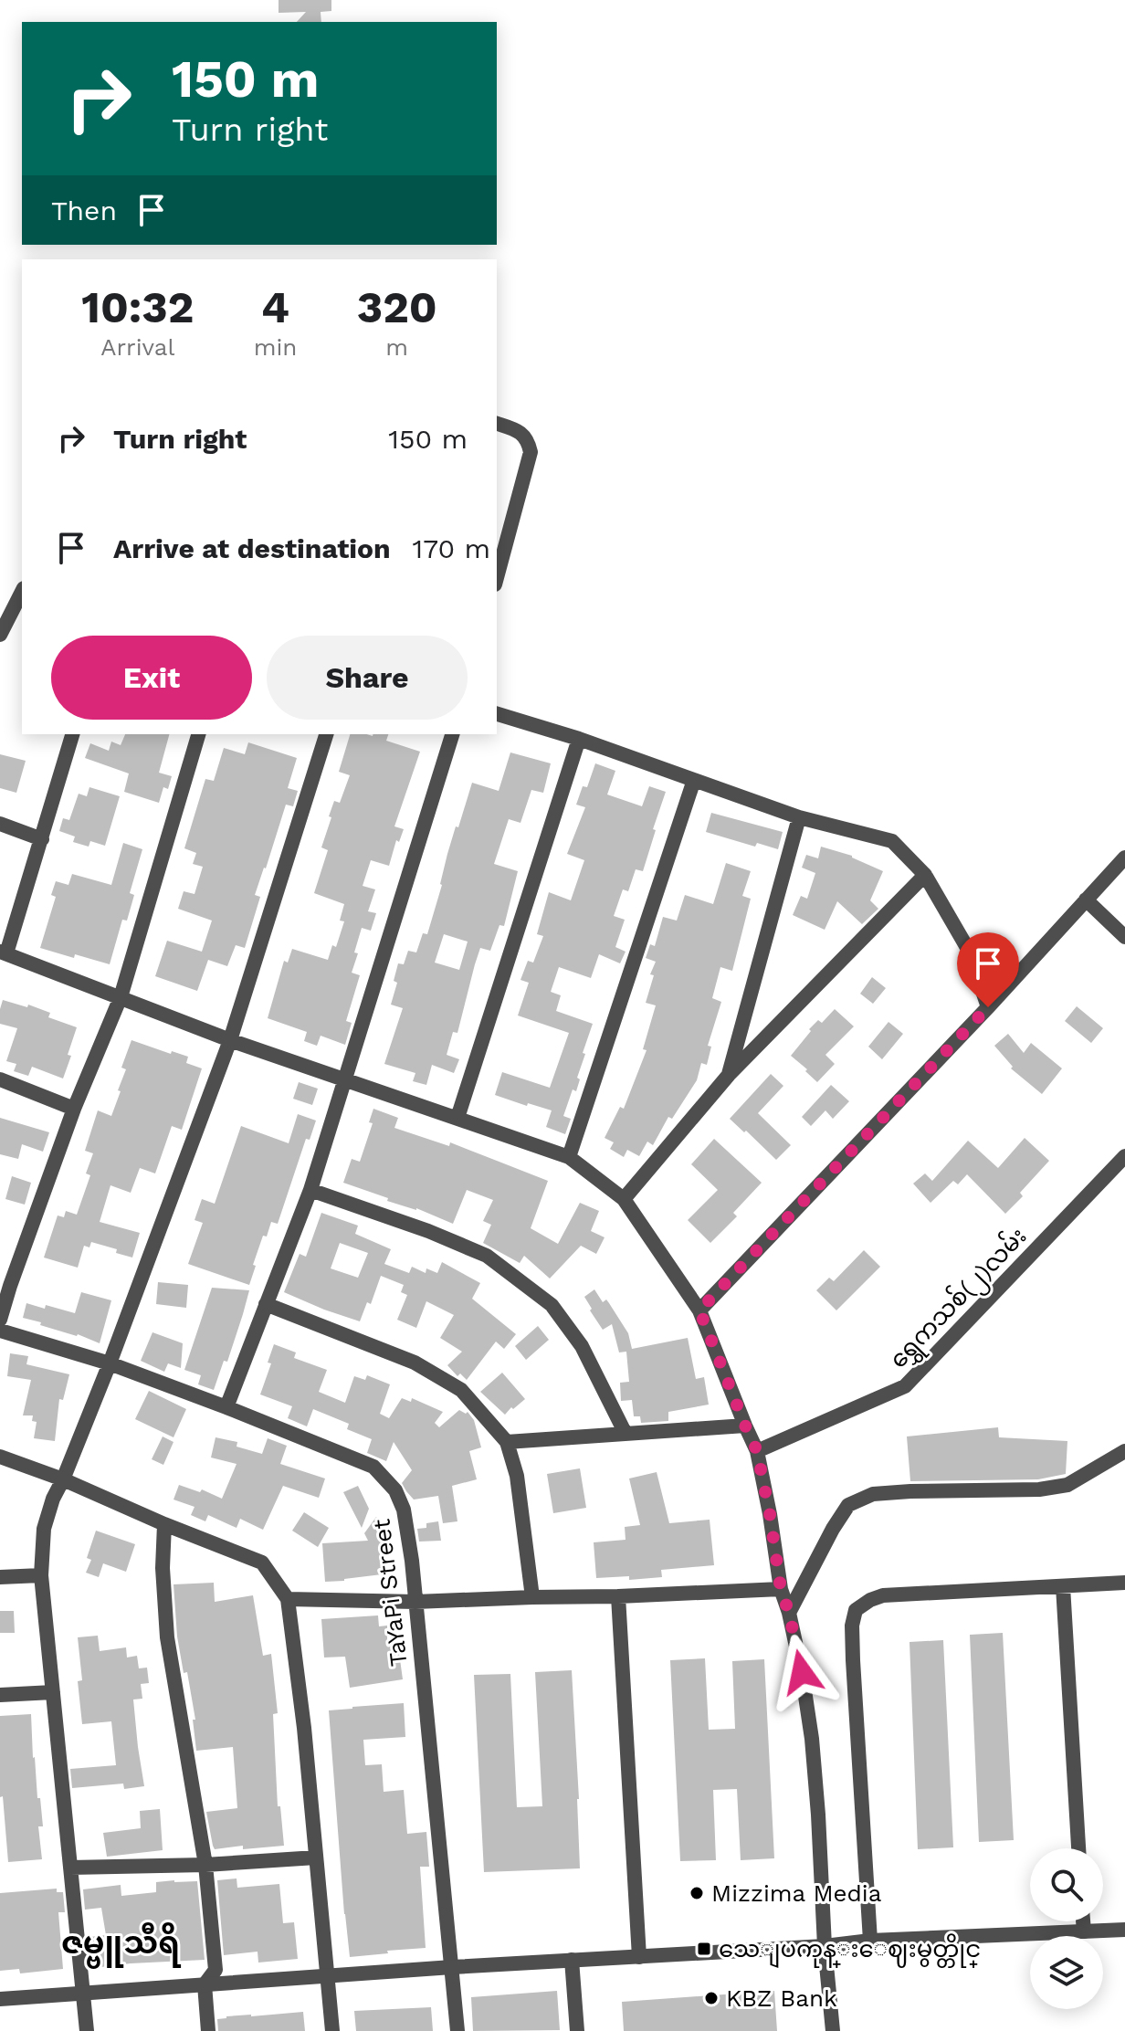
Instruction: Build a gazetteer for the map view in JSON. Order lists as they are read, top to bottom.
{
  "streets": {
    "street": ["ရွှေကသစ်(၂)လမ်း", "TaYaPi Street"]
  },
  "districts": ["ဇမ္ဗူသီရိ"],
  "places": {
    "other": ["Mizzima Media", "KBZ Bank"],
    "transit": ["သေျပကုန္းေဈးမွတ္တိုင္"]
  },
  "page": {
    "turn": ["150 m", "Turn right"],
    "then": "Then",
    "eta": [
      "10:32",
      "Arrival",
      "4",
      "min",
      "320",
      "m"
    ],
    "list": [
      {
        "name": "Turn right",
        "value": "150 m"
      },
      {
        "name": "Arrive at destination",
        "value": "170 m"
      }
    ],
    "buttons": ["Exit", "Share"]
  }
}
